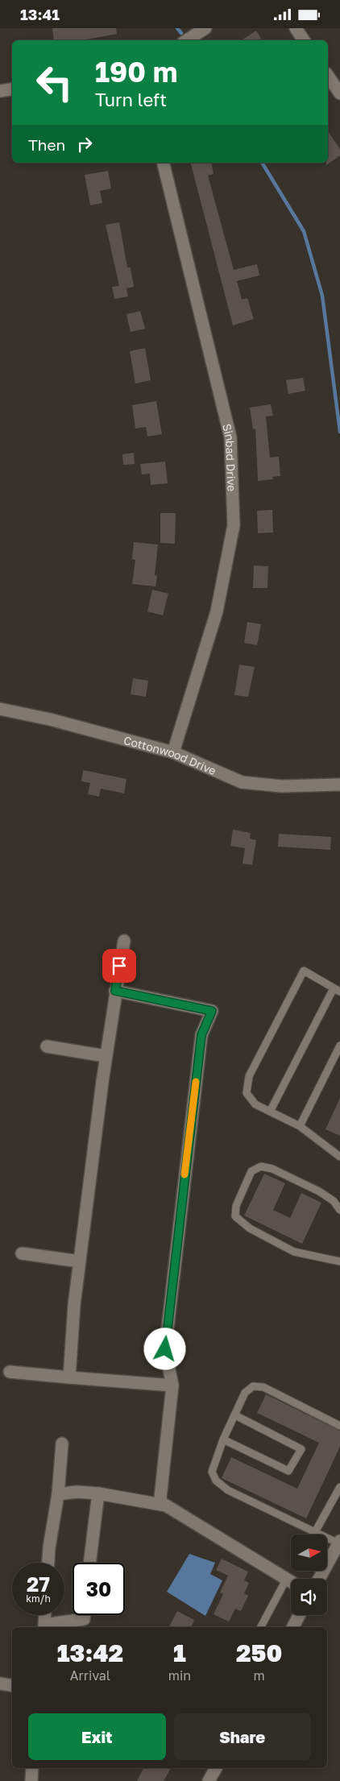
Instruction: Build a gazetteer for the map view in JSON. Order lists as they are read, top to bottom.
{
  "streets": {
    "street": ["Sinbad Drive", "Cottonwood Drive"]
  },
  "crossings": [
    ["Sinbad Drive", "Cottonwood Drive"]
  ],
  "north": "right",
  "page": {
    "status": "13:41",
    "turn": ["190 m", "Turn left"],
    "then": "Then",
    "speed": "27 km/h",
    "limit": "30",
    "eta": [
      "13:42",
      "Arrival",
      "1",
      "min",
      "250",
      "m"
    ],
    "buttons": ["Exit", "Share"]
  }
}
